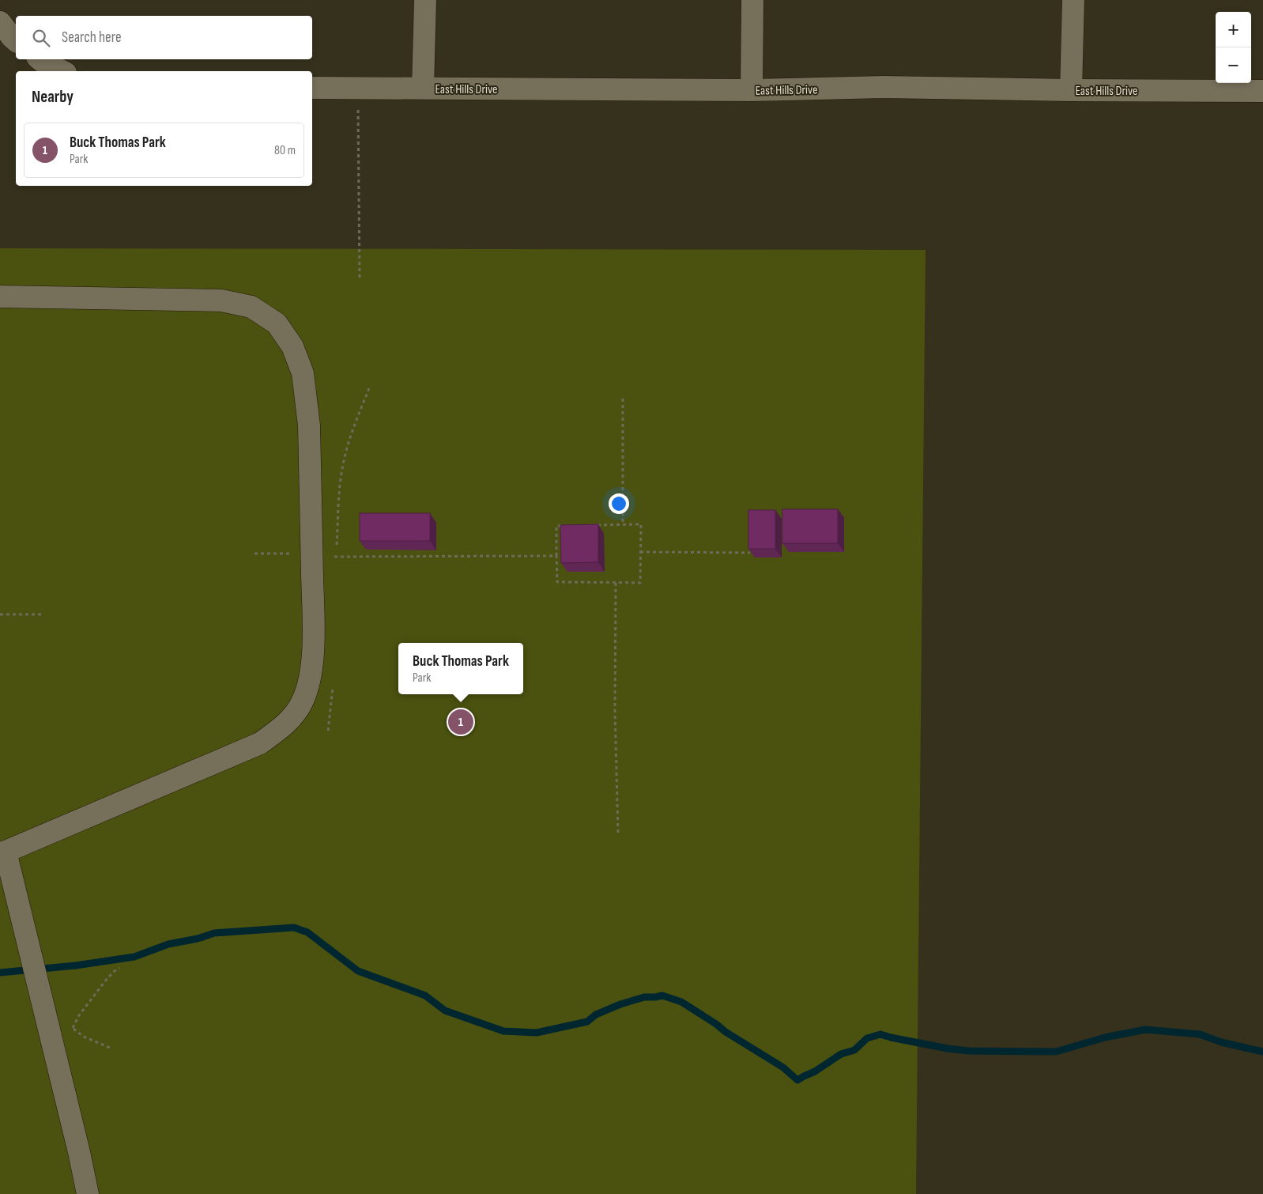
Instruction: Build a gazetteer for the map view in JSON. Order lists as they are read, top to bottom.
{
  "streets": {
    "street": ["East Hills Drive"]
  },
  "page": {
    "map_buttons": ["+", "−"],
    "search": "Search here",
    "heading": "Nearby",
    "list": [
      {
        "mark": "1",
        "name": "Buck Thomas Park",
        "note": "Park",
        "value": "80 m"
      }
    ],
    "popup": ["Buck Thomas Park", "Park"],
    "pins": "1"
  }
}
